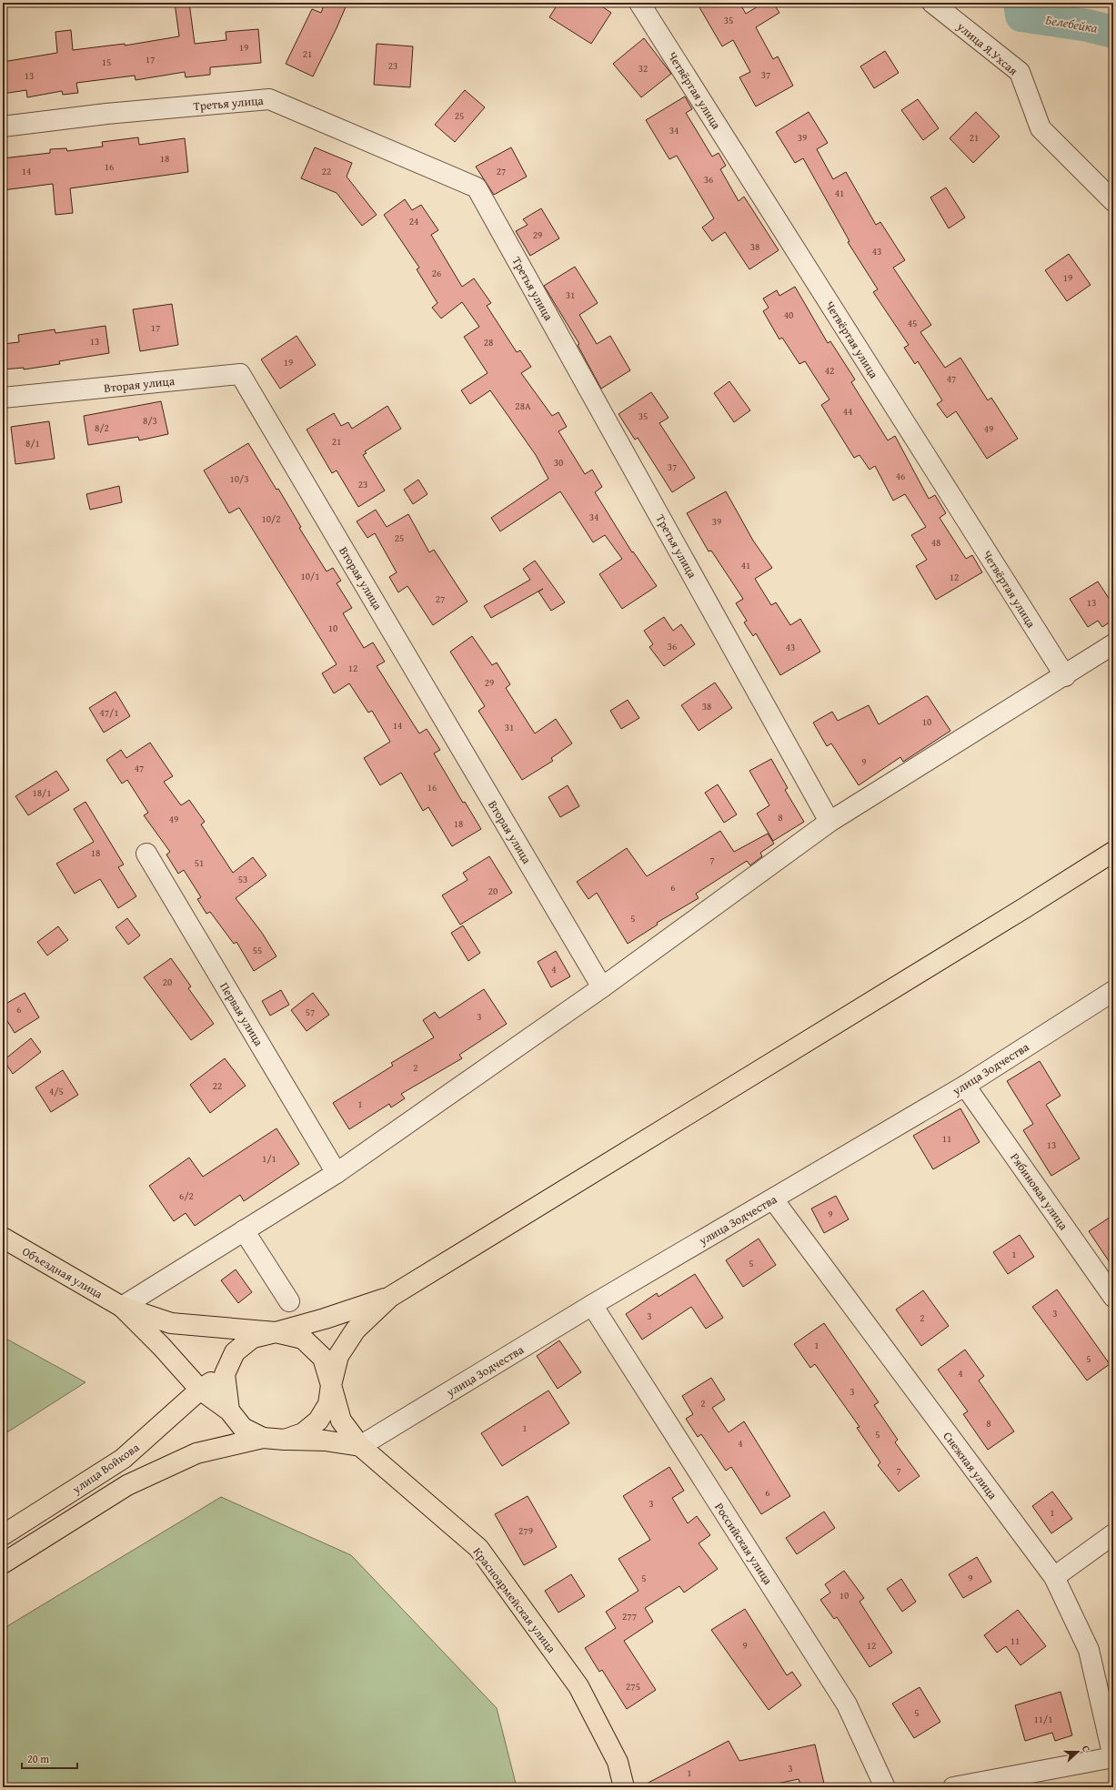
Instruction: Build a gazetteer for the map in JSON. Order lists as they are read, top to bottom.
{
  "streets": {
    "main road": ["Объездная улица", "улица Войкова", "Красноармейская улица"],
    "street": [
      "улица Я.Ухсая",
      "Четвёртая улица",
      "Третья улица",
      "Вторая улица",
      "Первая улица",
      "улица Зодчества",
      "Рябиновая улица",
      "Снежная улица",
      "Российская улица"
    ]
  },
  "crossings": [
    ["улица Зодчества", "Рябиновая улица"],
    ["улица Зодчества", "Снежная улица"],
    ["улица Зодчества", "Российская улица"],
    ["улица Зодчества", "Красноармейская улица"],
    ["улица Войкова", "Красноармейская улица"]
  ],
  "water": ["Белебейка"],
  "house_numbers": [
    "35",
    "19",
    "21",
    "17",
    "15",
    "23",
    "32",
    "37",
    "13",
    "25",
    "34",
    "39",
    "21",
    "18",
    "16",
    "14",
    "22",
    "27",
    "36",
    "41",
    "24",
    "29",
    "38",
    "43",
    "26",
    "19",
    "31",
    "40",
    "45",
    "17",
    "13",
    "28",
    "19",
    "42",
    "47",
    "28А",
    "44",
    "35",
    "8/3",
    "8/2",
    "49",
    "21",
    "8/1",
    "30",
    "37",
    "46",
    "10/3",
    "23",
    "34",
    "10/2",
    "39",
    "25",
    "48",
    "41",
    "10/1",
    "12",
    "27",
    "13",
    "10",
    "36",
    "43",
    "12",
    "29",
    "38",
    "47/1",
    "10",
    "14",
    "31",
    "9",
    "47",
    "16",
    "18/1",
    "8",
    "49",
    "18",
    "18",
    "7",
    "51",
    "53",
    "6",
    "20",
    "5",
    "55",
    "4",
    "20",
    "6",
    "57",
    "3",
    "2",
    "22",
    "4/5",
    "1",
    "11",
    "13",
    "1/1",
    "6/2",
    "9",
    "1",
    "5",
    "3",
    "3",
    "2",
    "1",
    "5",
    "4",
    "3",
    "2",
    "8",
    "1",
    "5",
    "4",
    "7",
    "6",
    "3",
    "1",
    "279",
    "5",
    "9",
    "10",
    "277",
    "11",
    "9",
    "12",
    "275",
    "5",
    "11/1",
    "3",
    "1"
  ],
  "scale_bar": "20 m",
  "north": "right"
}
